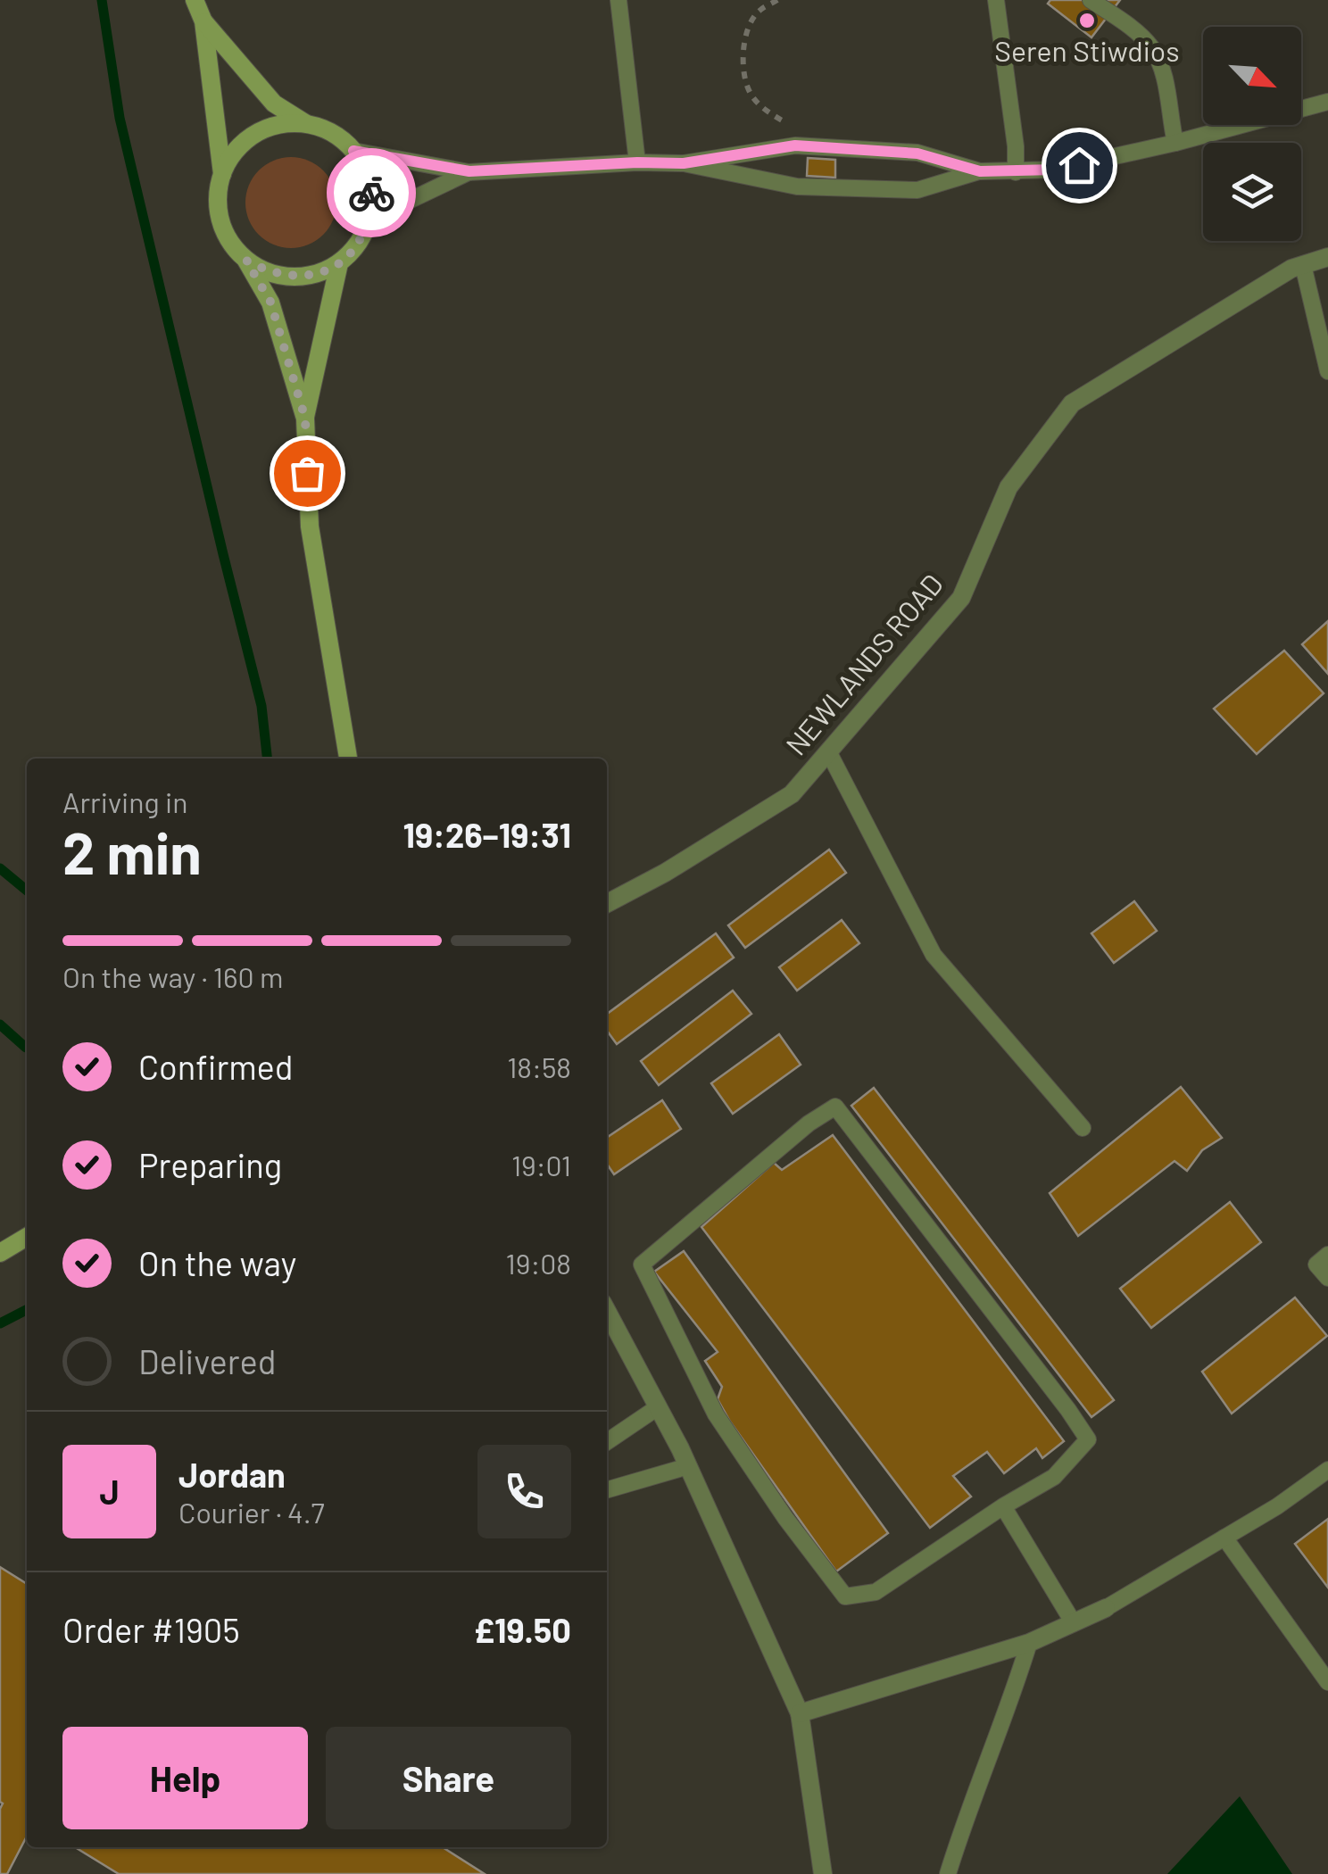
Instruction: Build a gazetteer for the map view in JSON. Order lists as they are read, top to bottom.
{
  "streets": {
    "street": ["NEWLANDS ROAD"]
  },
  "places": ["Seren Stiwdios"],
  "north": "bottom right",
  "page": {
    "heading": ["2 min", "Arriving in", "19:26–19:31"],
    "panel": [
      "Jordan",
      "Courier · 4.7",
      "Order #1905",
      "£19.50"
    ],
    "bar": "On the way · 160 m",
    "list": [
      ["Confirmed", "18:58"],
      ["Preparing", "19:01"],
      ["On the way", "19:08"],
      "Delivered"
    ],
    "round": "J",
    "buttons": ["Help", "Share"]
  }
}
